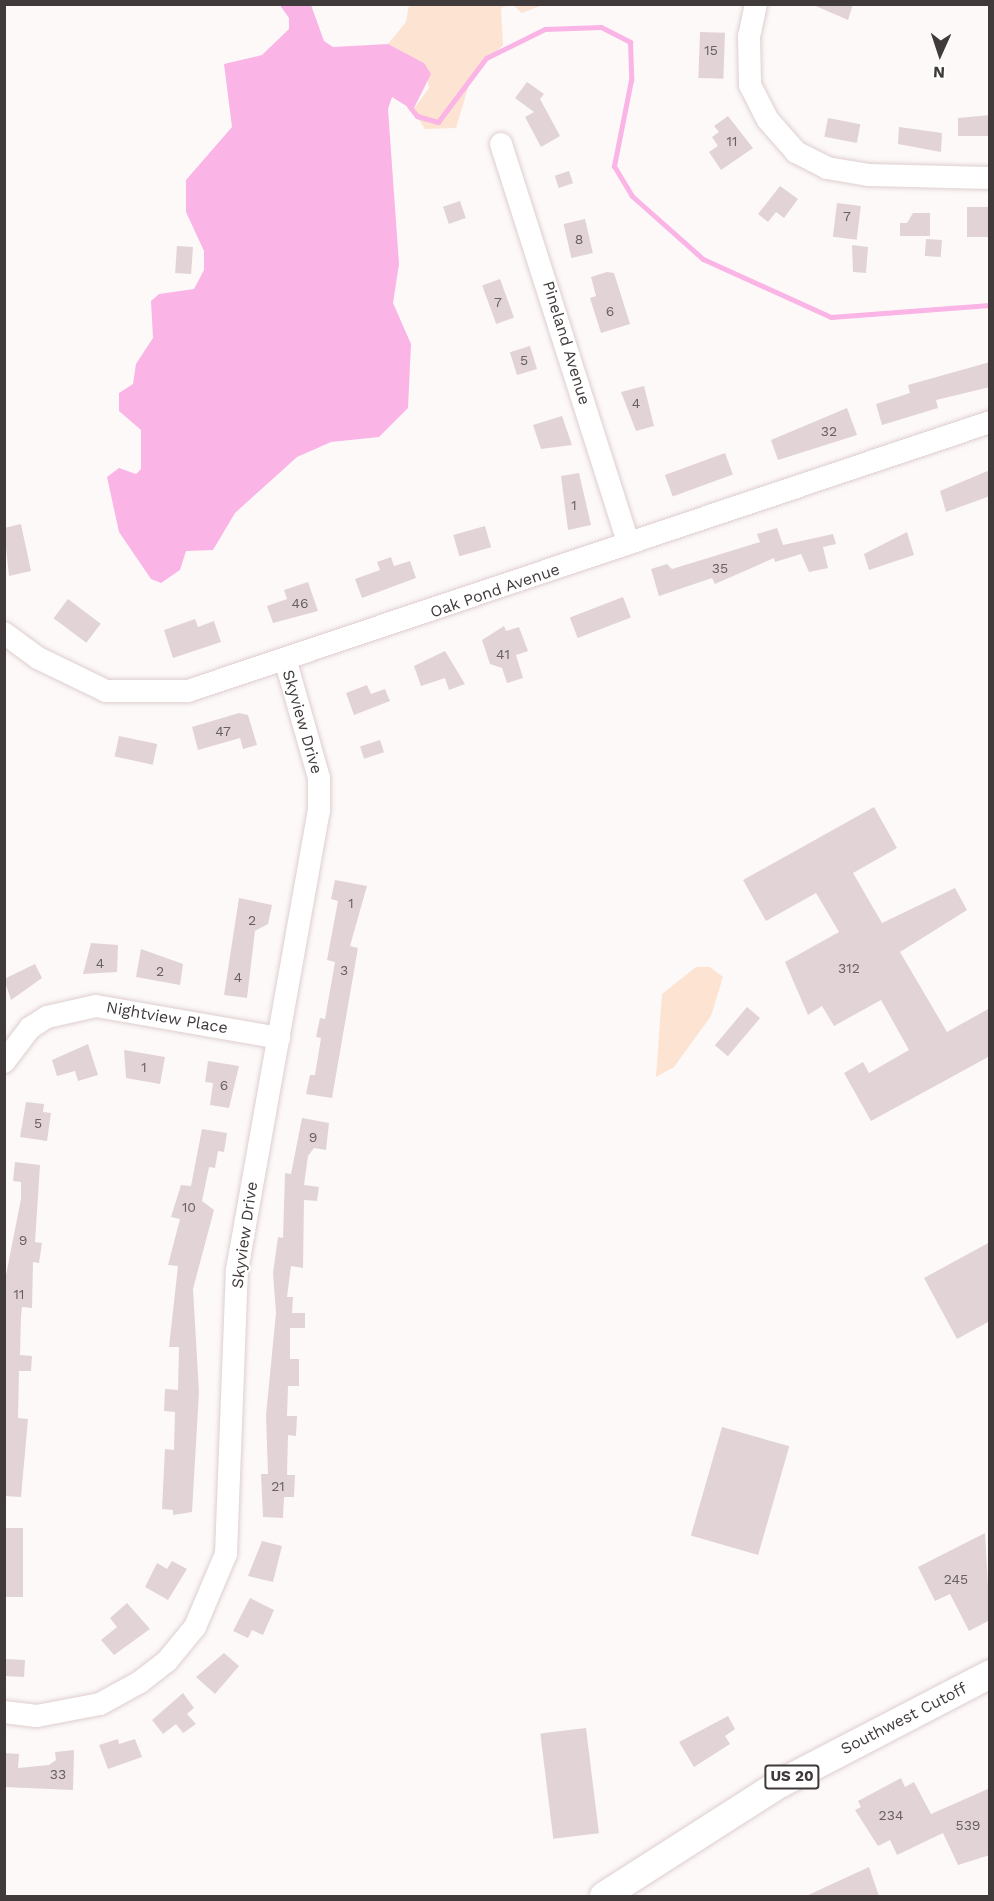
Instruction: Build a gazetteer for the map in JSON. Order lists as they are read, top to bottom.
{
  "streets": {
    "main road": ["Southwest Cutoff", "US 20"],
    "street": [
      "Pineland Avenue",
      "Oak Pond Avenue",
      "Skyview Drive",
      "Nightview Place"
    ]
  },
  "crossings": [
    ["Pineland Avenue", "Oak Pond Avenue"],
    ["Oak Pond Avenue", "Skyview Drive"],
    ["Skyview Drive", "Nightview Place"]
  ],
  "house_numbers": [
    "15",
    "11",
    "7",
    "8",
    "7",
    "6",
    "5",
    "4",
    "32",
    "1",
    "35",
    "46",
    "41",
    "47",
    "1",
    "2",
    "4",
    "312",
    "3",
    "2",
    "4",
    "1",
    "6",
    "5",
    "9",
    "10",
    "9",
    "11",
    "21",
    "245",
    "33",
    "234",
    "539"
  ],
  "north": "bottom"
}
